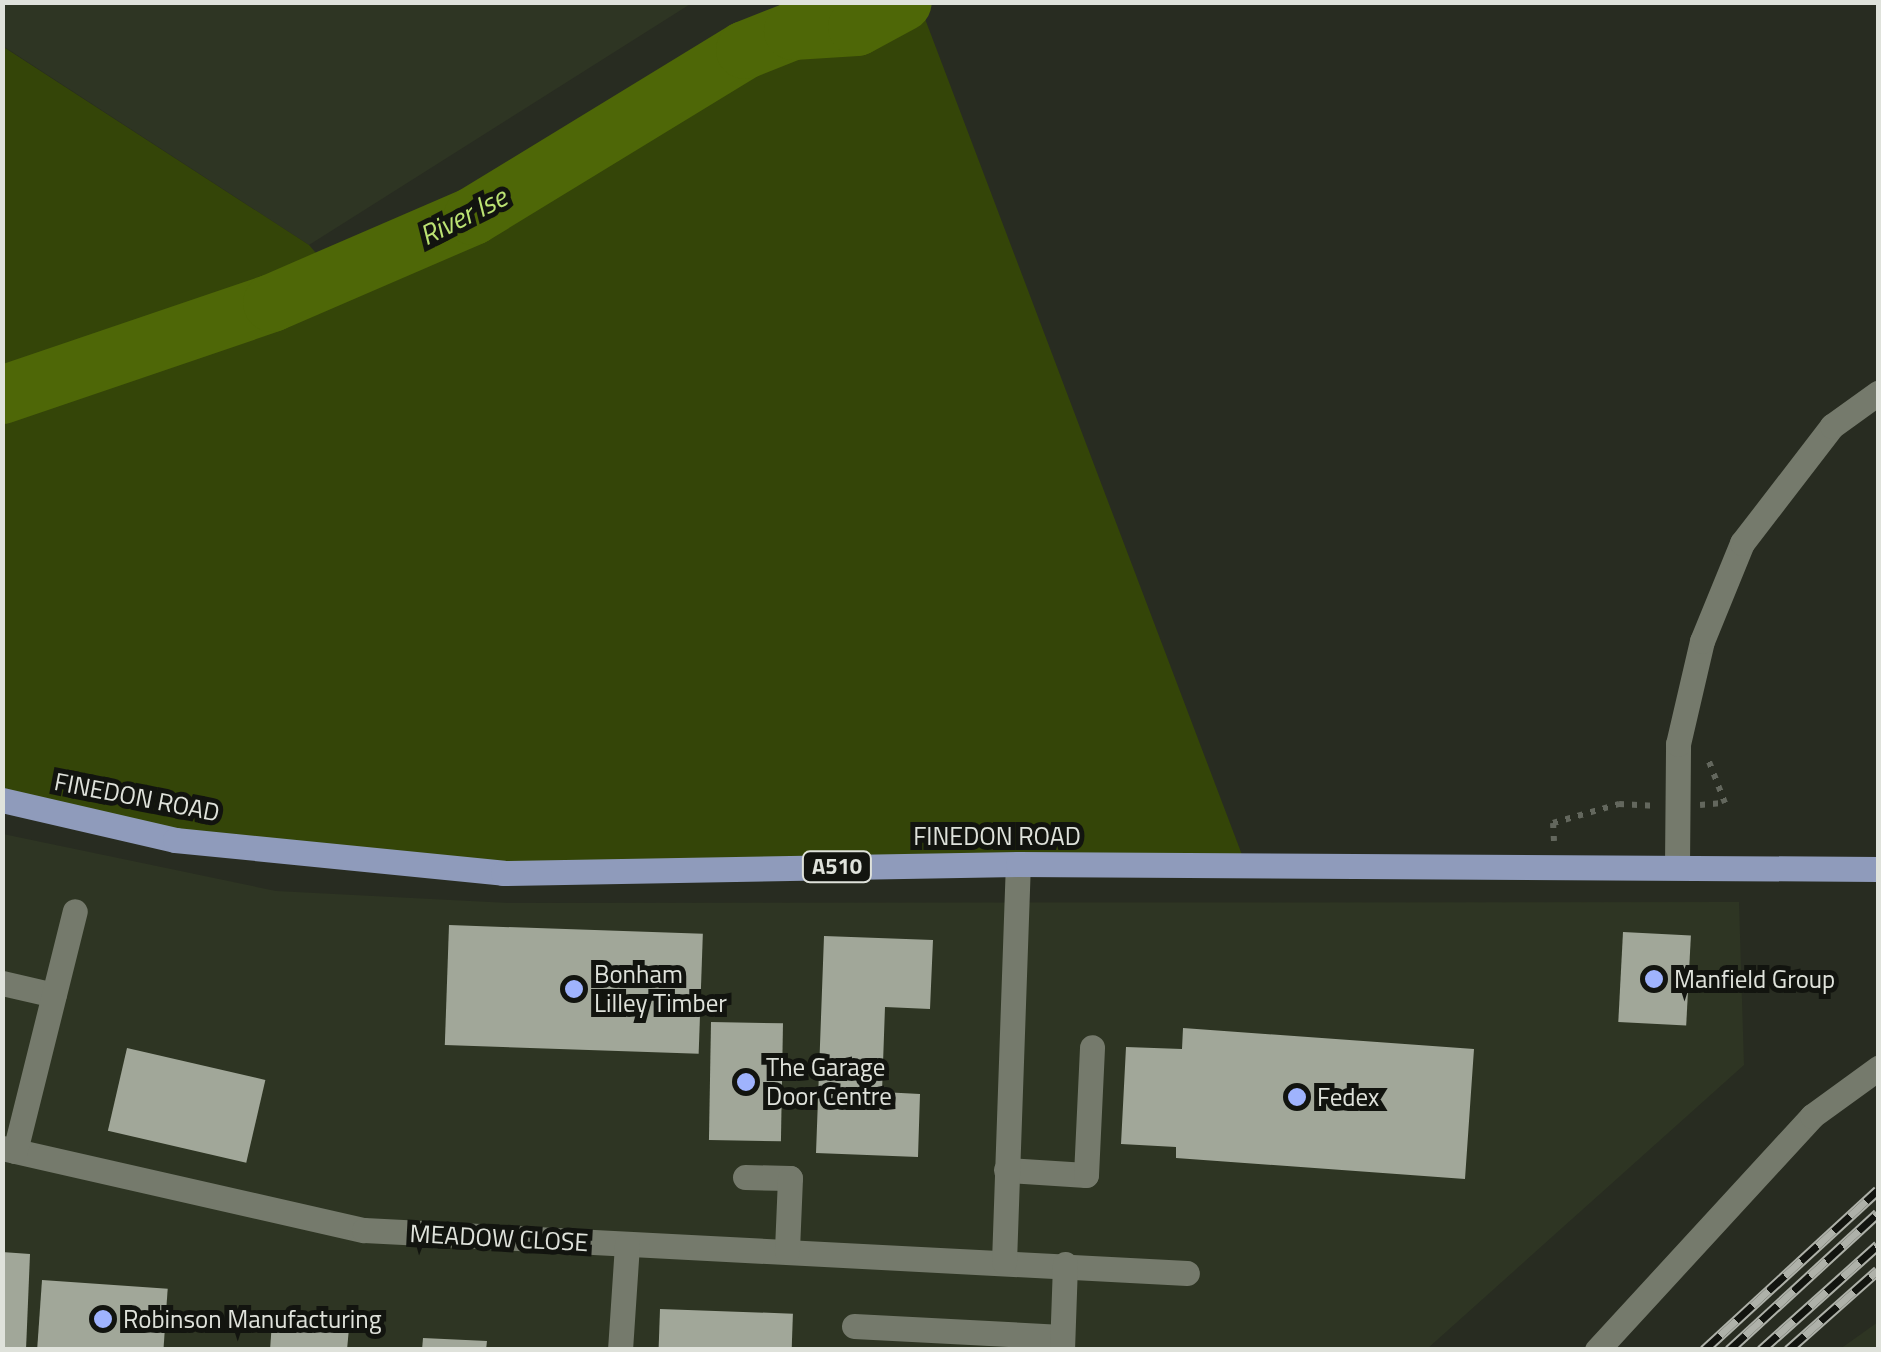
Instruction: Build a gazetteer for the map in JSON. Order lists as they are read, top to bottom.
{
  "streets": {
    "main road": ["FINEDON ROAD", "A510"],
    "street": ["MEADOW CLOSE"]
  },
  "water": ["River Ise"],
  "places": [
    "Manfield Group",
    "Bonham Lilley Timber",
    "The Garage Door Centre",
    "Fedex",
    "Robinson Manufacturing"
  ]
}
